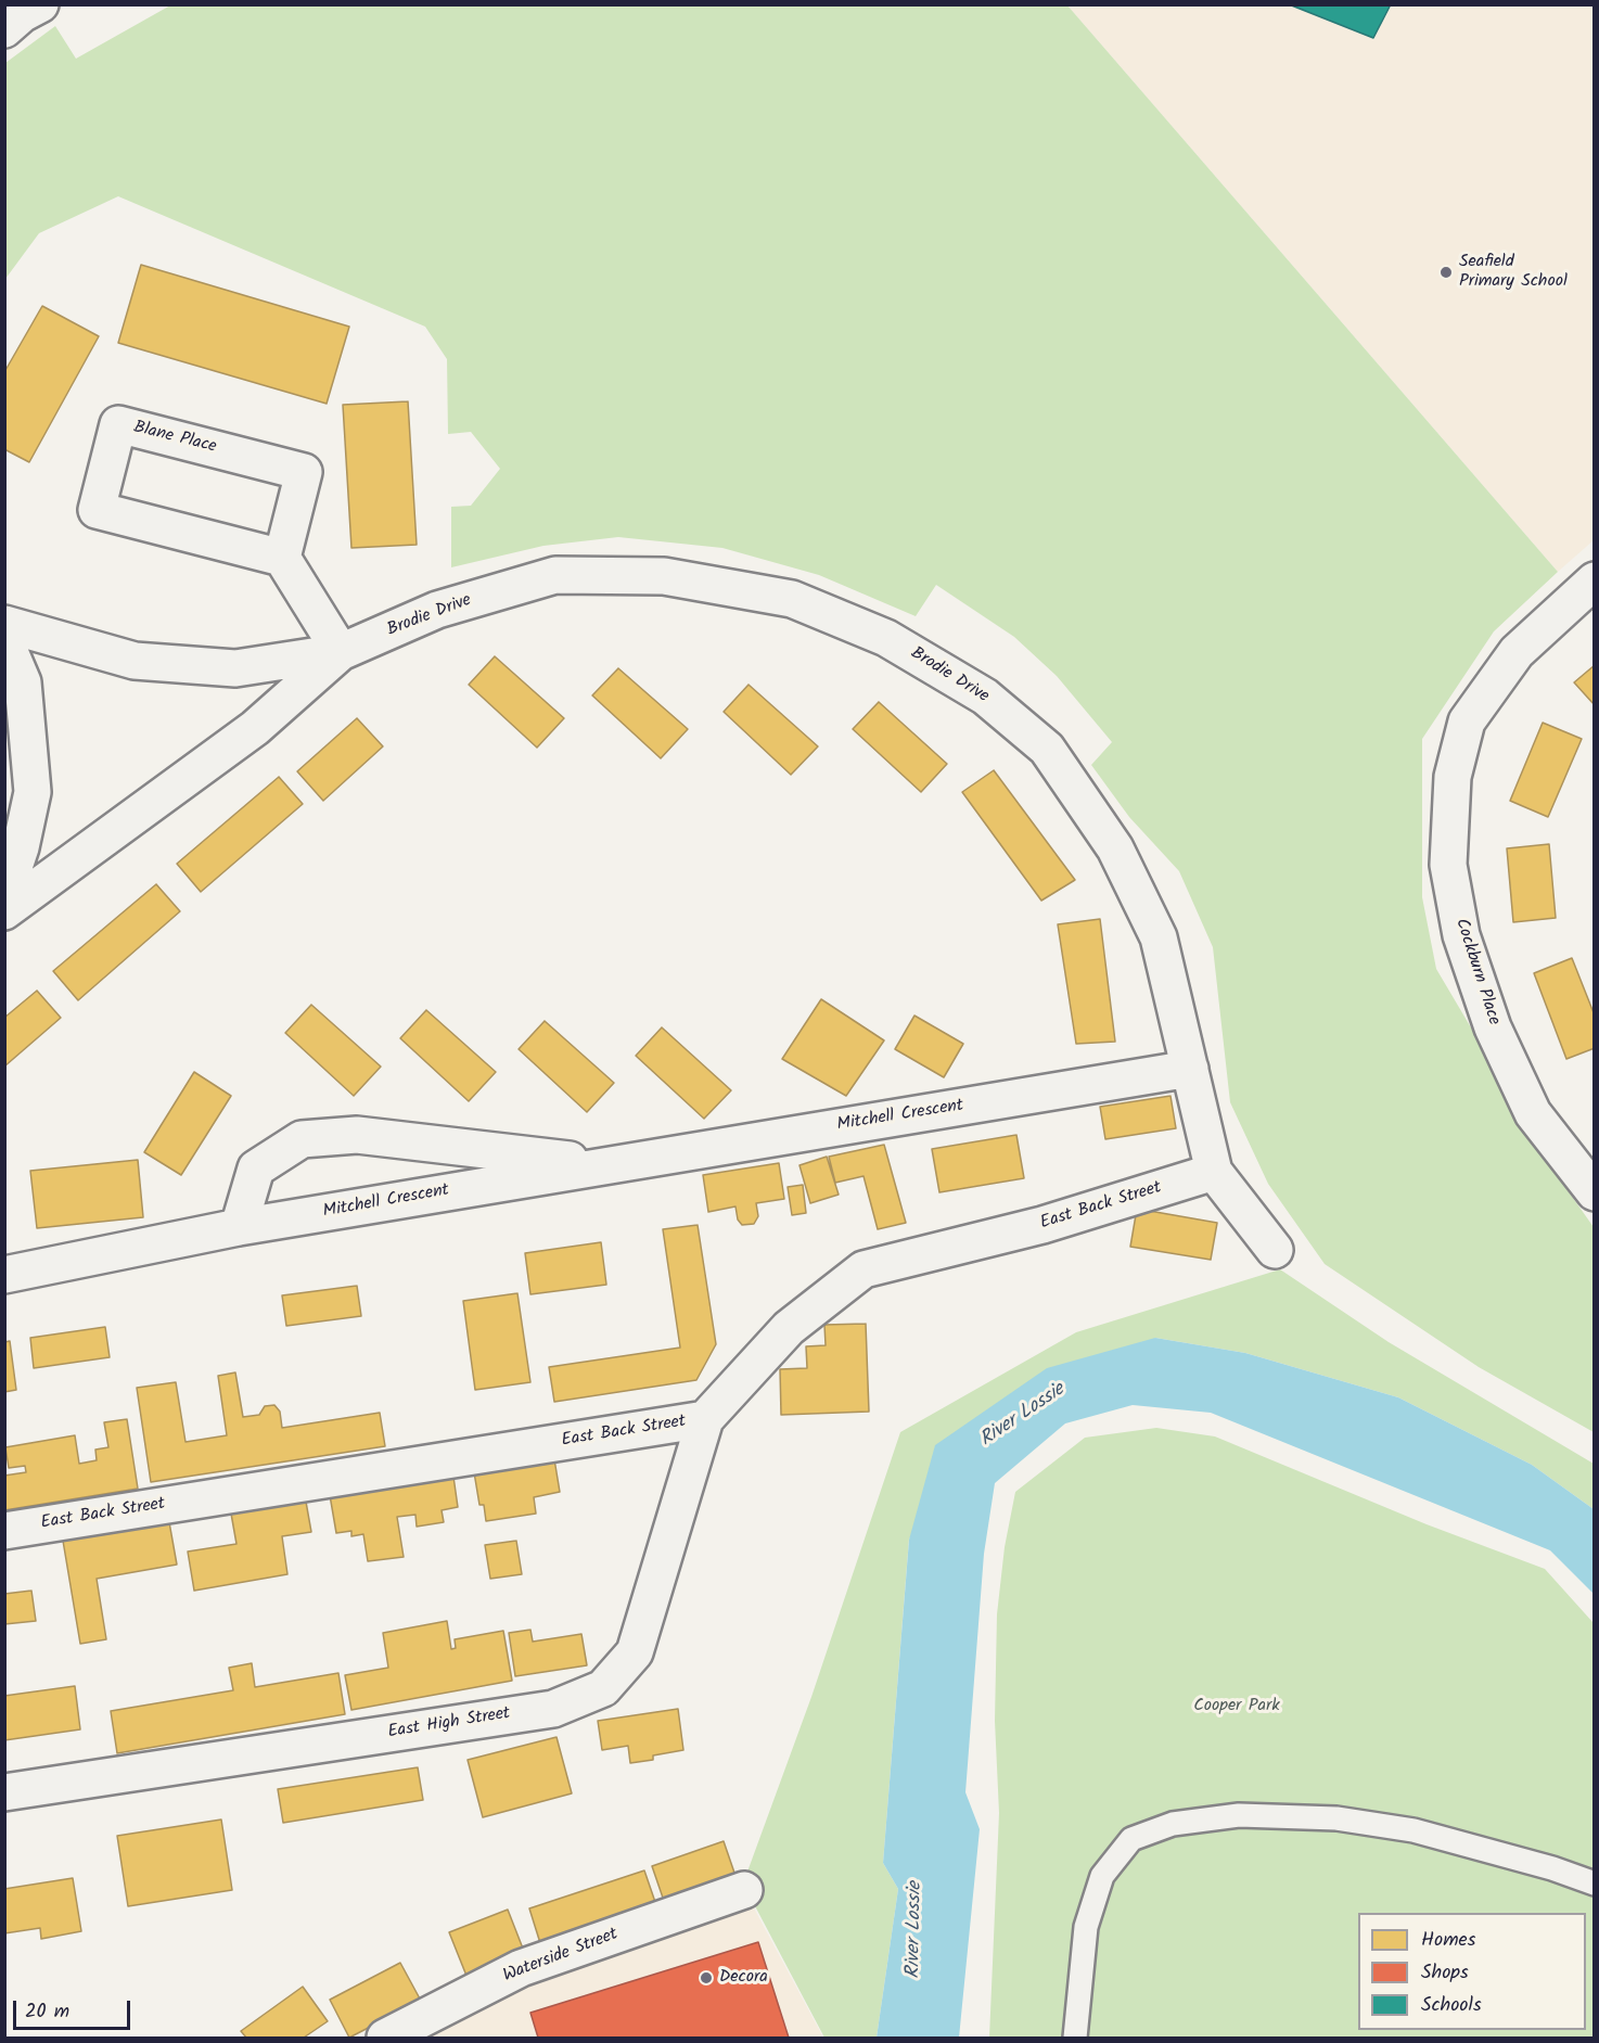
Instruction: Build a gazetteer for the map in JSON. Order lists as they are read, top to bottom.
{
  "streets": {
    "street": [
      "Blane Place",
      "Brodie Drive",
      "Cockburn Place",
      "Mitchell Crescent",
      "East Back Street",
      "East High Street",
      "Waterside Street"
    ]
  },
  "crossings": [
    ["Brodie Drive", "Mitchell Crescent"],
    ["Brodie Drive", "East Back Street"],
    ["East Back Street", "East High Street"]
  ],
  "water": ["River Lossie"],
  "parks": ["Cooper Park"],
  "places": ["Seafield Primary School", "Decora"],
  "legend": ["Homes", "Shops", "Schools"],
  "scale_bar": "20 m"
}
